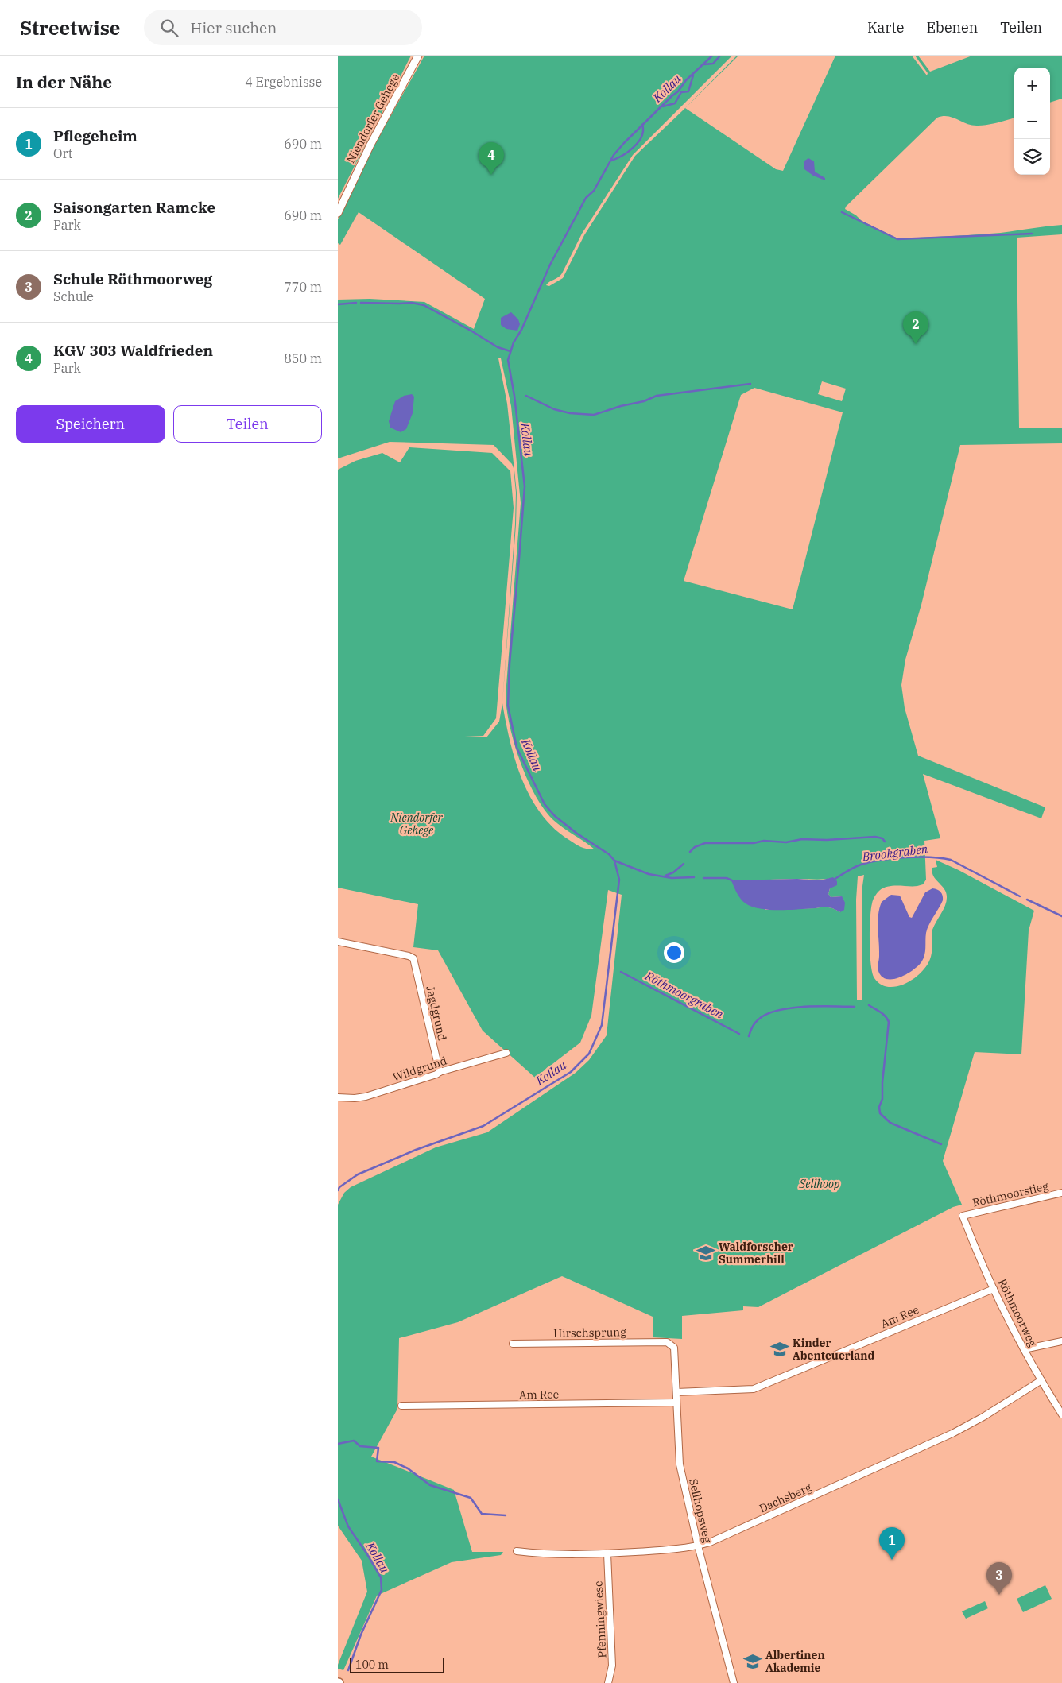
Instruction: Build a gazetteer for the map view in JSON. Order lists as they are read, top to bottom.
{
  "streets": {
    "street": [
      "Niendorfer Gehege",
      "Jagdgrund",
      "Wildgrund",
      "Röthmoorstieg",
      "Röthmoorweg",
      "Am Ree",
      "Hirschsprung",
      "Dachsberg",
      "Sellhopsweg",
      "Pfenningwiese"
    ]
  },
  "crossings": [
    ["Jagdgrund", "Wildgrund"],
    ["Röthmoorstieg", "Röthmoorweg"],
    ["Röthmoorweg", "Am Ree"],
    ["Röthmoorweg", "Dachsberg"],
    ["Am Ree", "Sellhopsweg"],
    ["Hirschsprung", "Sellhopsweg"],
    ["Dachsberg", "Sellhopsweg"],
    ["Dachsberg", "Pfenningwiese"]
  ],
  "water": ["Kollau", "Brookgraben", "Röthmoorgraben"],
  "parks": ["Niendorfer Gehege", "Sellhoop"],
  "places": {
    "school or university": ["Waldforscher Summerhill", "Kinder Abenteuerland", "Albertinen Akademie"]
  },
  "scale_bar": "100 m",
  "page": {
    "header": "Streetwise",
    "search": "Hier suchen",
    "nav": ["Karte", "Ebenen", "Teilen"],
    "heading": ["In der Nähe", "4 Ergebnisse"],
    "map_buttons": ["+", "−"],
    "list": [
      {
        "mark": "1",
        "name": "Pflegeheim",
        "note": "Ort",
        "value": "690 m"
      },
      {
        "mark": "2",
        "name": "Saisongarten Ramcke",
        "note": "Park",
        "value": "690 m"
      },
      {
        "mark": "3",
        "name": "Schule Röthmoorweg",
        "note": "Schule",
        "value": "770 m"
      },
      {
        "mark": "4",
        "name": "KGV 303 Waldfrieden",
        "note": "Park",
        "value": "850 m"
      }
    ],
    "pins": [
      "4",
      "2",
      "1",
      "3"
    ],
    "buttons": ["Speichern", "Teilen"],
    "scale": "100 m"
  }
}
